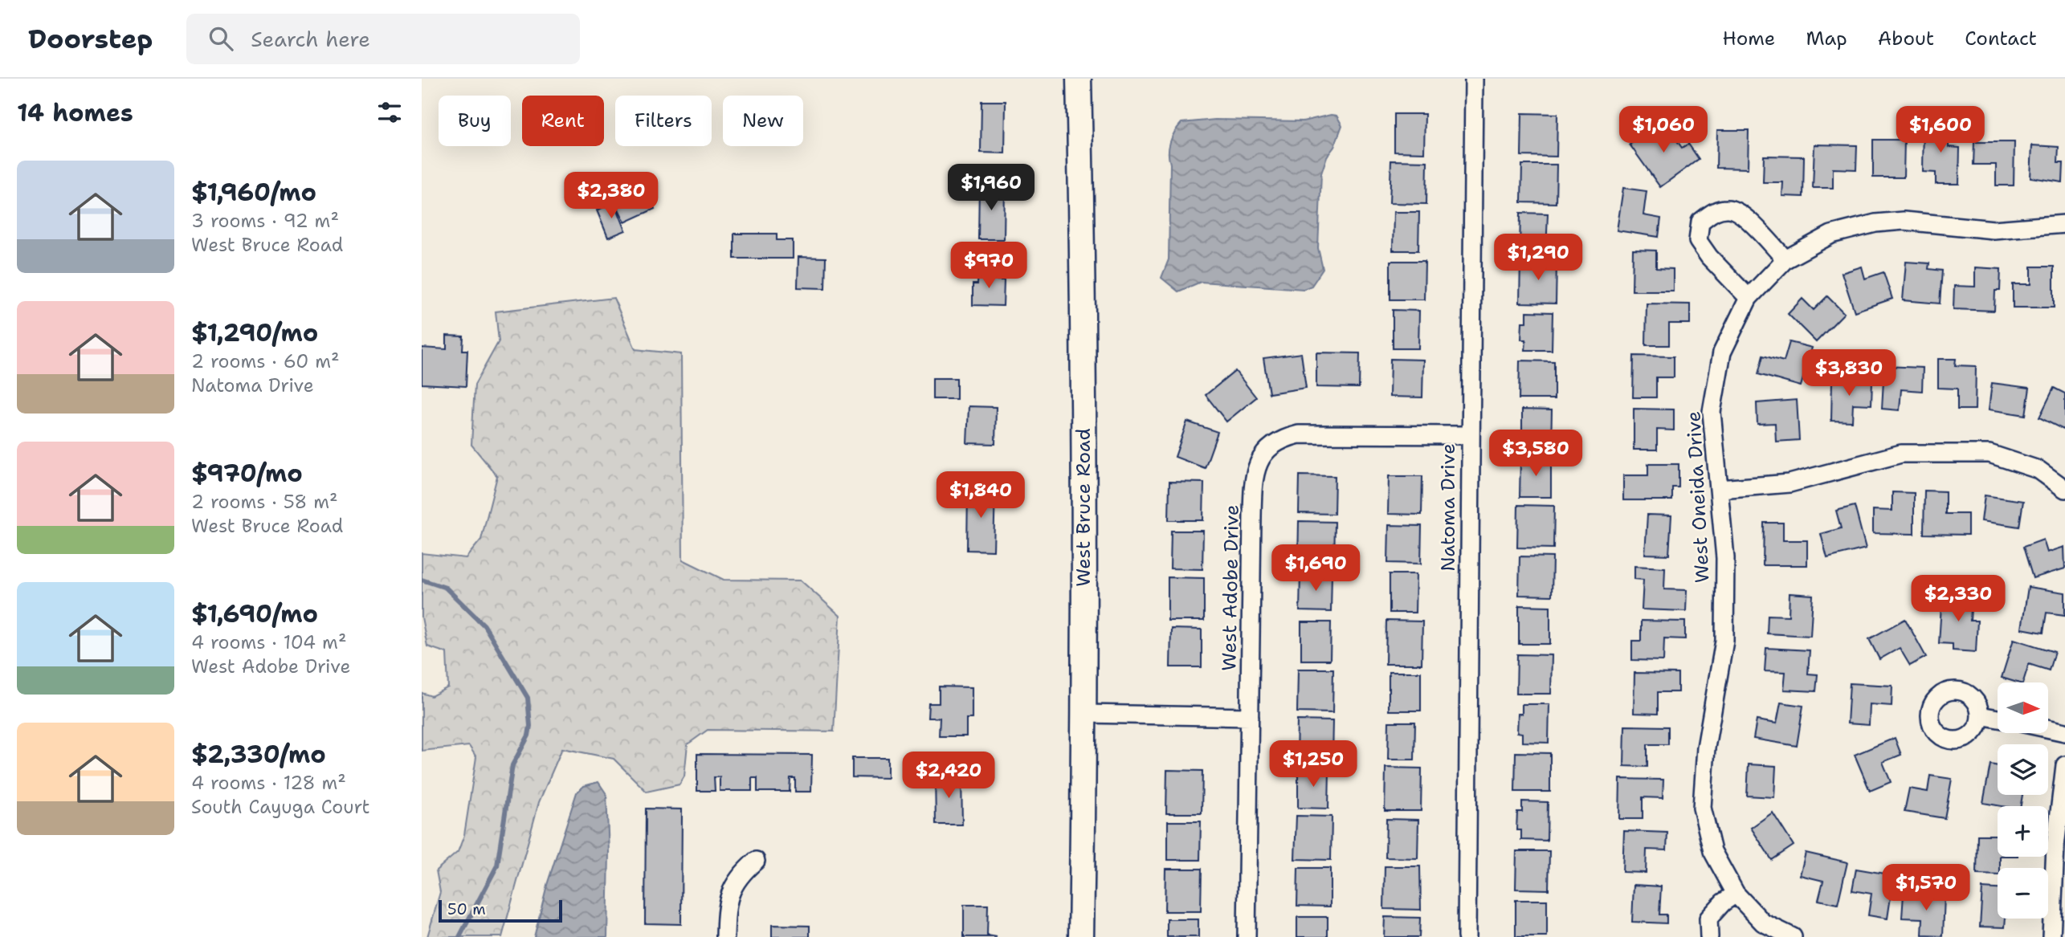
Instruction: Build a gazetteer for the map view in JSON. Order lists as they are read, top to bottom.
{
  "streets": {
    "street": [
      "West Oneida Drive",
      "West Bruce Road",
      "Natoma Drive",
      "West Adobe Drive"
    ]
  },
  "crossings": [
    ["Natoma Drive", "West Adobe Drive"]
  ],
  "scale_bar": "50 m",
  "north": "right",
  "page": {
    "header": "Doorstep",
    "search": "Search here",
    "nav": [
      "Home",
      "Map",
      "About",
      "Contact"
    ],
    "heading": "14 homes",
    "chip": [
      "Buy",
      "Rent",
      "Filters",
      "New"
    ],
    "price": [
      "$1,060",
      "$1,600",
      "$1,960",
      "$2,380",
      "$1,290",
      "$970",
      "$3,830",
      "$3,580",
      "$1,840",
      "$1,690",
      "$2,330",
      "$1,250",
      "$2,420",
      "$1,570"
    ],
    "list": [
      {
        "name": "$1,960/mo",
        "note": "3 rooms · 92 m² · West Bruce Road"
      },
      {
        "name": "$1,290/mo",
        "note": "2 rooms · 60 m² · Natoma Drive"
      },
      {
        "name": "$970/mo",
        "note": "2 rooms · 58 m² · West Bruce Road"
      },
      {
        "name": "$1,690/mo",
        "note": "4 rooms · 104 m² · West Adobe Drive"
      },
      {
        "name": "$2,330/mo",
        "note": "4 rooms · 128 m² · South Cayuga Court"
      }
    ],
    "map_buttons": ["+", "−"],
    "scale": "50 m"
  }
}
